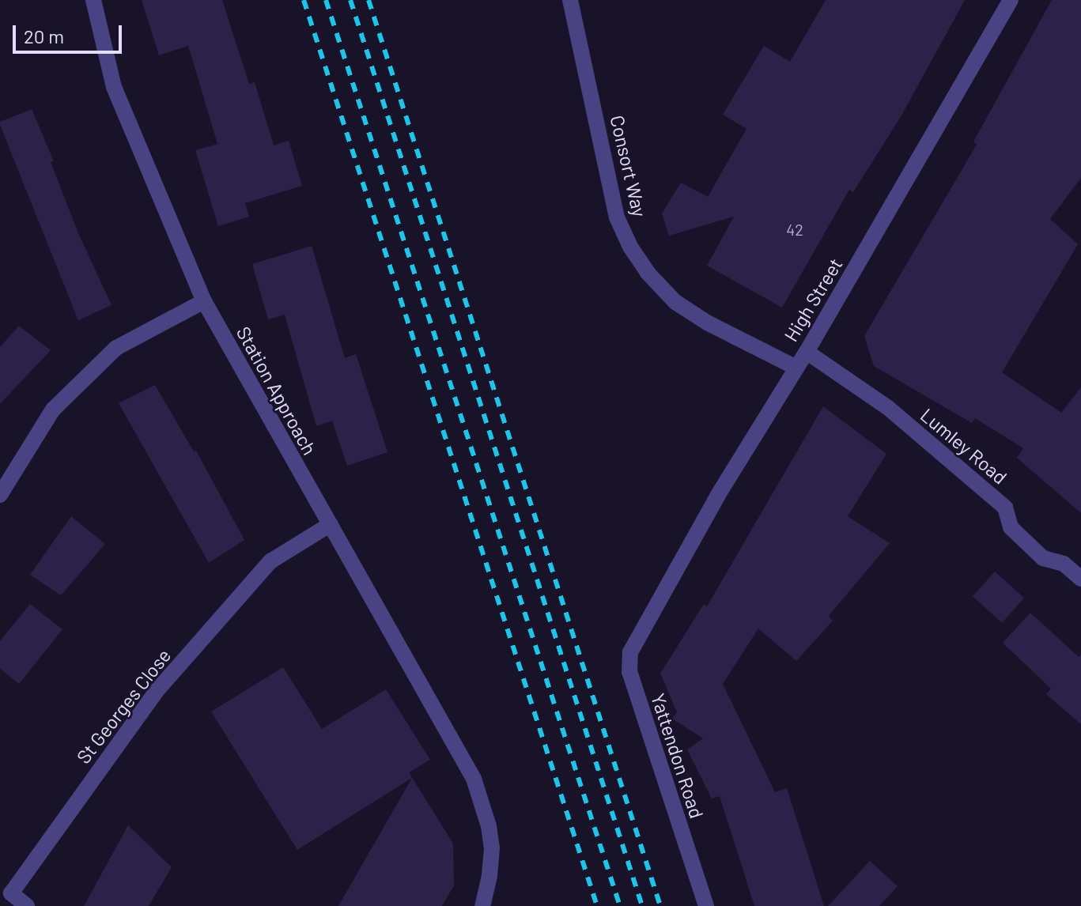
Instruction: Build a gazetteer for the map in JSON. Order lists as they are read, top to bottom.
{
  "streets": {
    "street": [
      "Consort Way",
      "High Street",
      "Station Approach",
      "Lumley Road",
      "St Georges Close",
      "Yattendon Road"
    ]
  },
  "crossings": [
    ["Consort Way", "High Street"],
    ["High Street", "Lumley Road"],
    ["High Street", "Yattendon Road"],
    ["Station Approach", "St Georges Close"]
  ],
  "house_numbers": ["42"],
  "scale_bar": "20 m"
}
